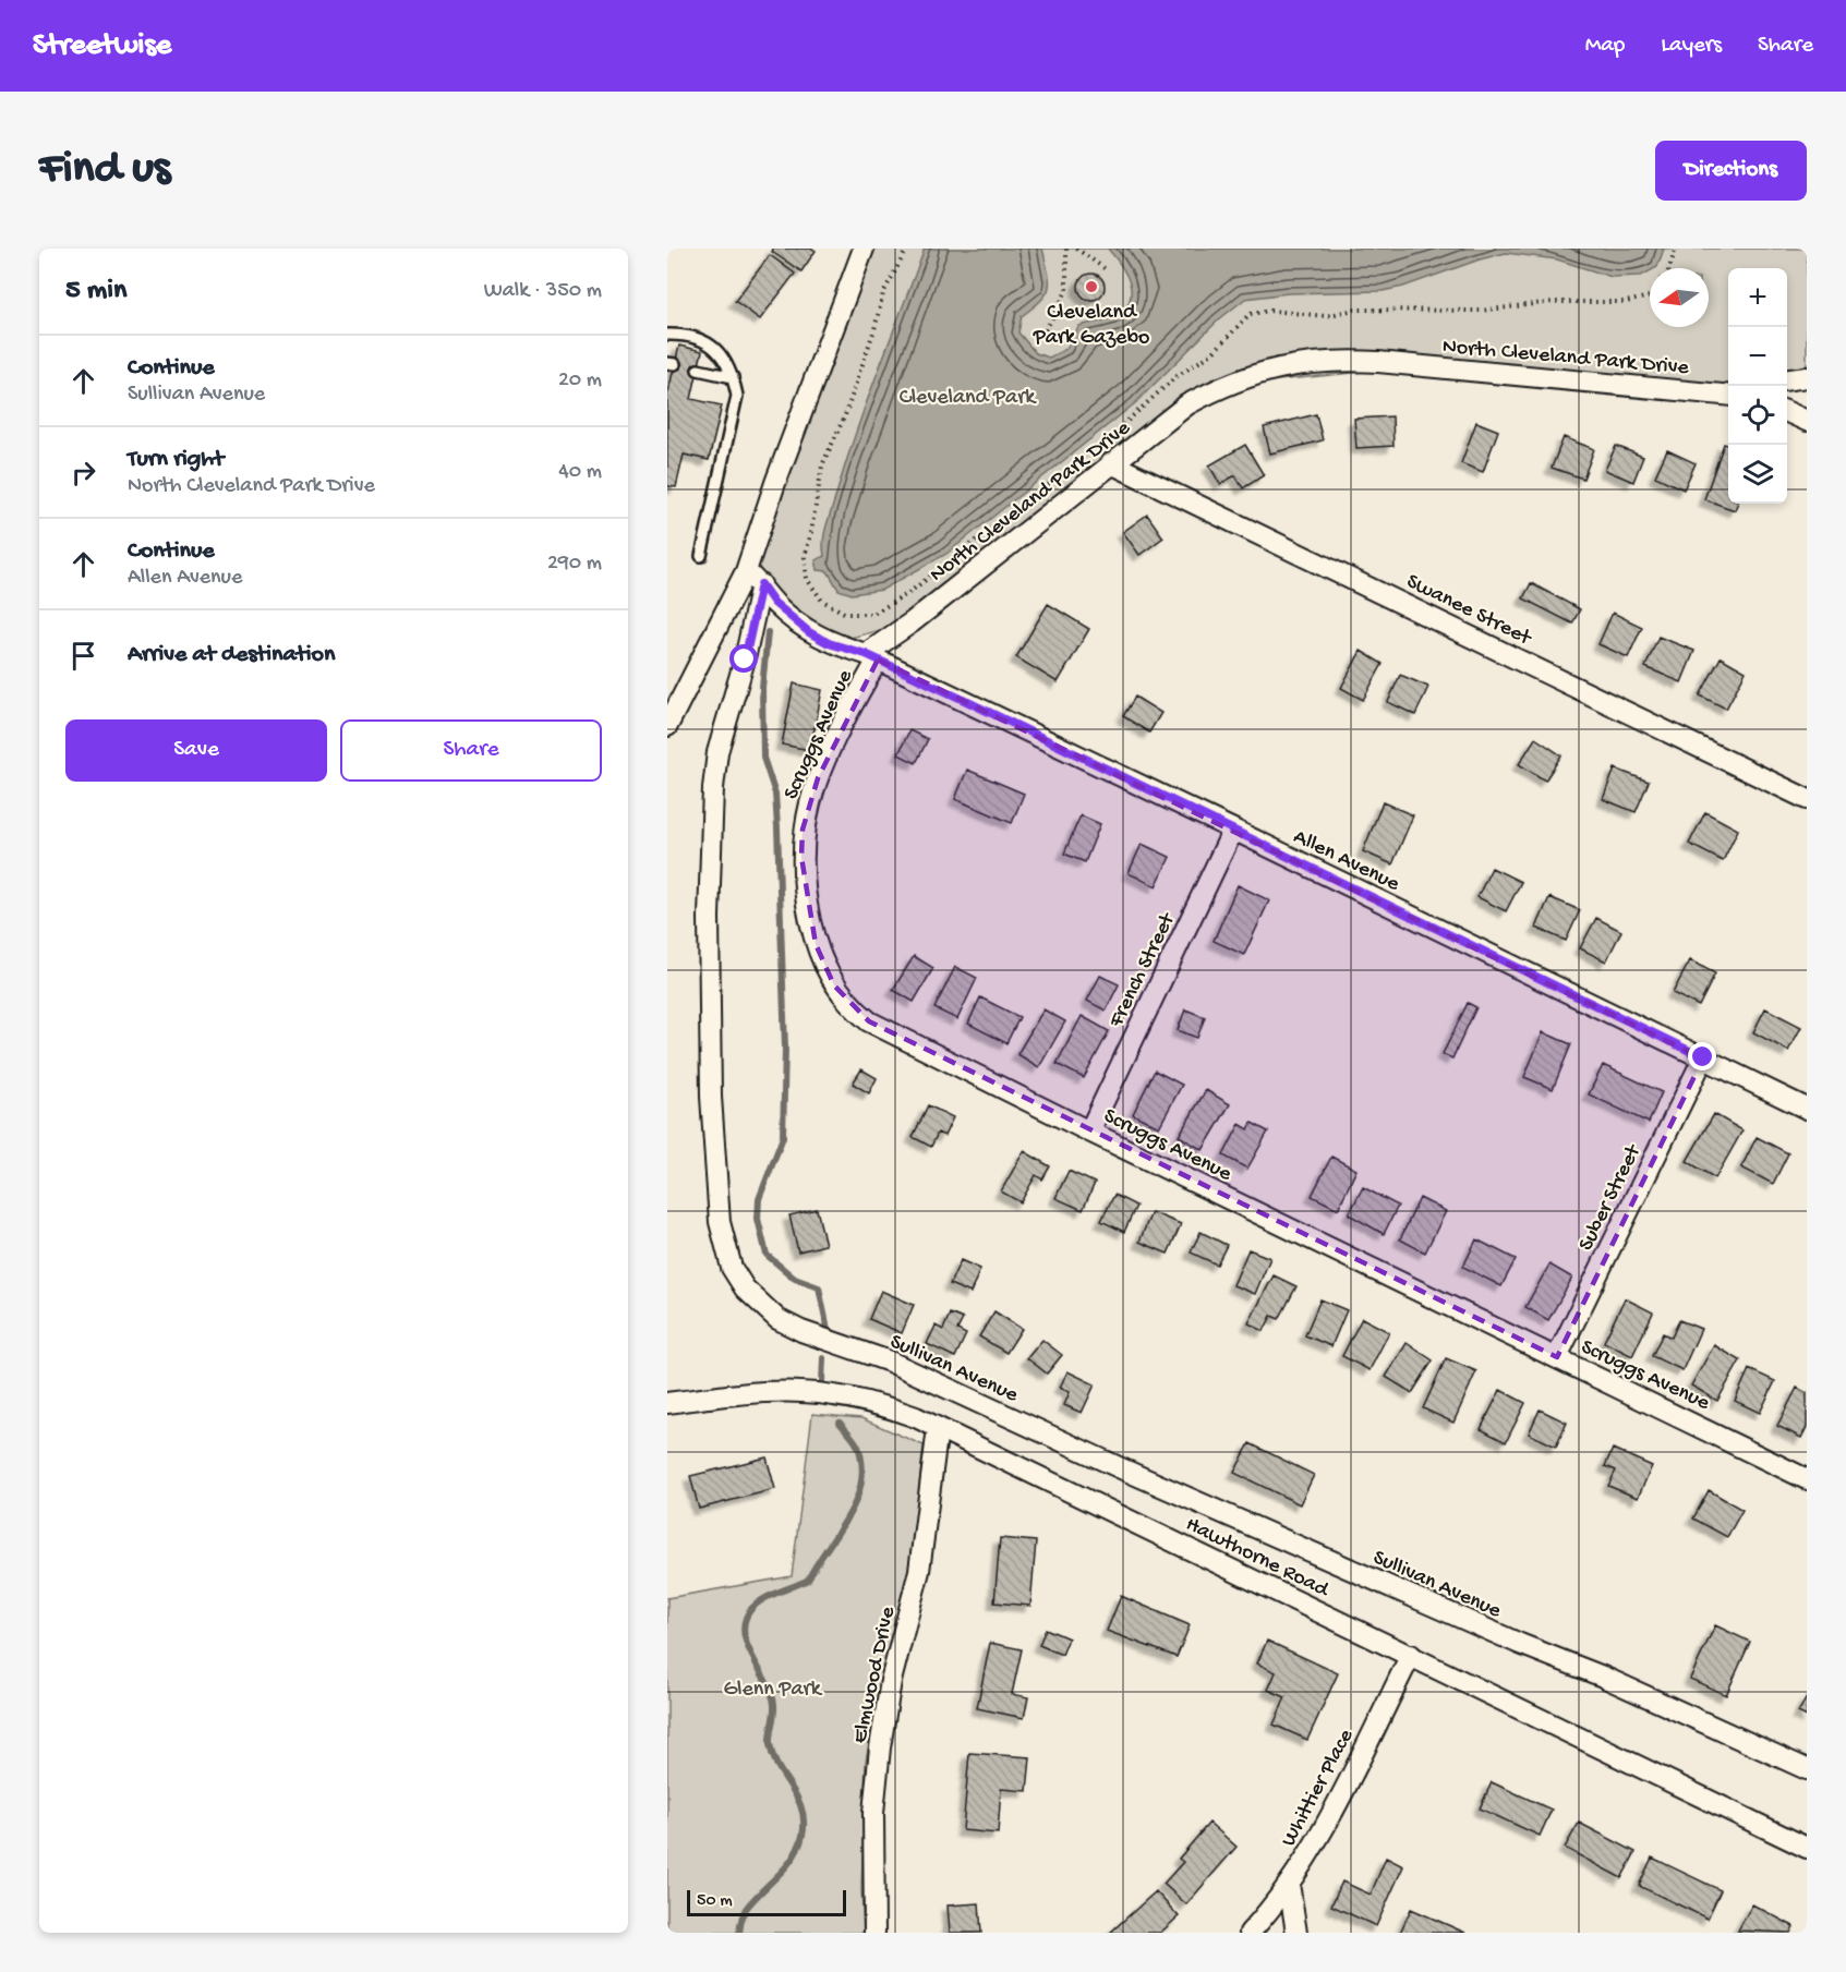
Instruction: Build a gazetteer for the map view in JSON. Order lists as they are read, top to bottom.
{
  "streets": {
    "street": [
      "North Cleveland Park Drive",
      "Swanee Street",
      "Scruggs Avenue",
      "Allen Avenue",
      "French Street",
      "Suber Street",
      "Sullivan Avenue",
      "Hawthorne Road",
      "Elmwood Drive",
      "Whittier Place"
    ]
  },
  "crossings": [
    ["North Cleveland Park Drive", "Swanee Street"],
    ["North Cleveland Park Drive", "Scruggs Avenue"],
    ["North Cleveland Park Drive", "Allen Avenue"],
    ["Scruggs Avenue", "Allen Avenue"],
    ["Scruggs Avenue", "French Street"],
    ["Scruggs Avenue", "Suber Street"],
    ["Allen Avenue", "French Street"],
    ["Allen Avenue", "Suber Street"],
    ["Hawthorne Road", "Elmwood Drive"],
    ["Hawthorne Road", "Whittier Place"]
  ],
  "parks": ["Cleveland Park", "Glenn Park"],
  "places": ["Cleveland Park Gazebo"],
  "scale_bar": "50 m",
  "north": "left",
  "page": {
    "header": "Streetwise",
    "nav": ["Map", "Layers", "Share"],
    "buttons": [
      "Directions",
      ["Save", "Share"]
    ],
    "title": "Find us",
    "heading": ["5 min", "Walk · 350 m"],
    "map_buttons": ["+", "−"],
    "list": [
      ["Continue", "Sullivan Avenue", "20 m"],
      ["Turn right", "North Cleveland Park Drive", "40 m"],
      ["Continue", "Allen Avenue", "290 m"],
      "Arrive at destination"
    ],
    "scale": "50 m"
  }
}
